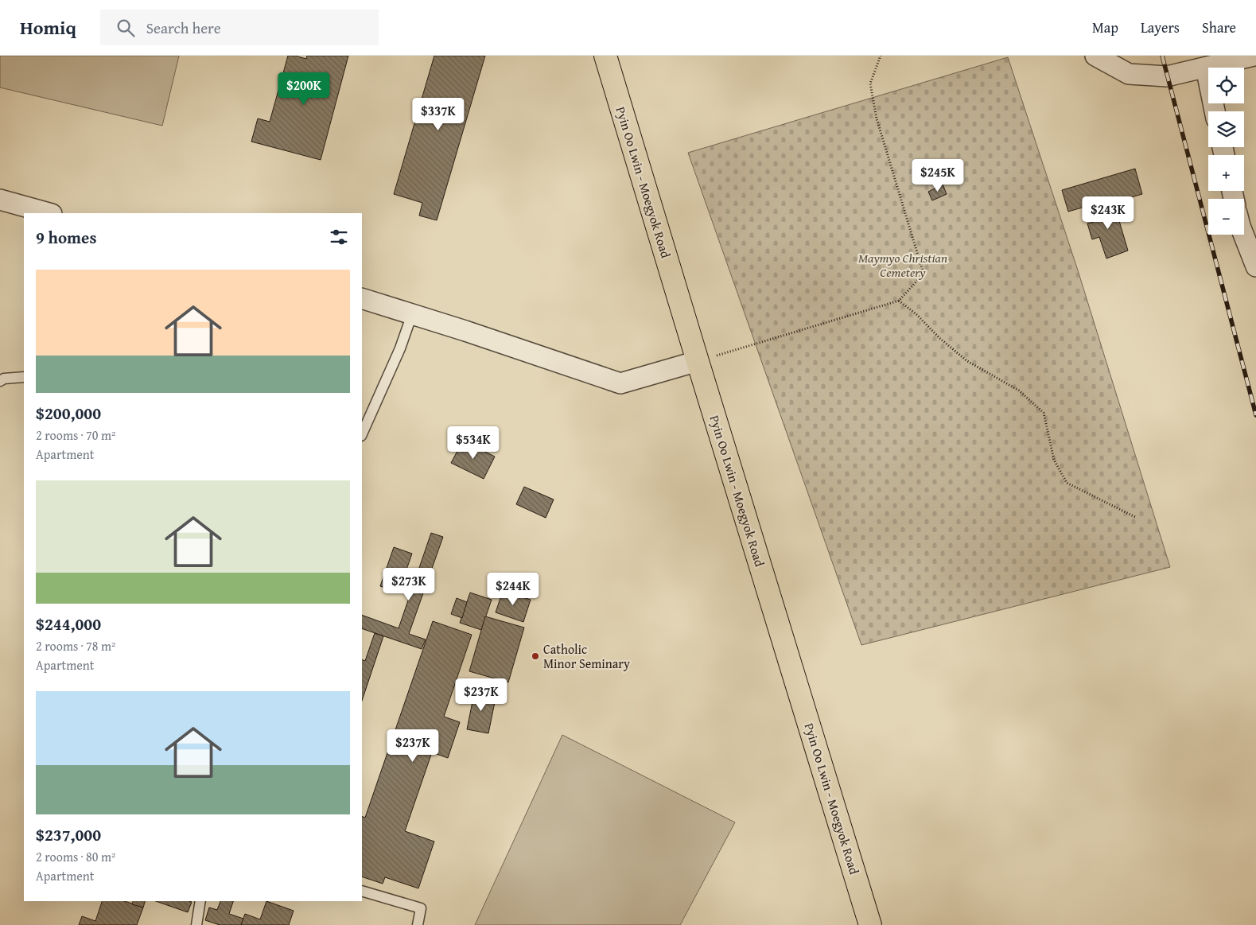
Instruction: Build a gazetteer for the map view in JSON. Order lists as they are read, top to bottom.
{
  "streets": {
    "main road": ["Pyin Oo Lwin - Moegyok Road"]
  },
  "parks": ["Maymyo Christian Cemetery"],
  "places": ["Catholic Minor Seminary"],
  "page": {
    "header": "Homiq",
    "search": "Search here",
    "nav": ["Map", "Layers", "Share"],
    "map_buttons": ["+", "−"],
    "price": [
      "$200K",
      "$337K",
      "$245K",
      "$243K",
      "$534K",
      "$273K",
      "$244K",
      "$237K",
      "$237K"
    ],
    "heading": "9 homes",
    "list": [
      {
        "name": "$200,000",
        "note": "2 rooms · 70 m² · Apartment"
      },
      {
        "name": "$244,000",
        "note": "2 rooms · 78 m² · Apartment"
      },
      {
        "name": "$237,000",
        "note": "2 rooms · 80 m² · Apartment"
      }
    ]
  }
}
